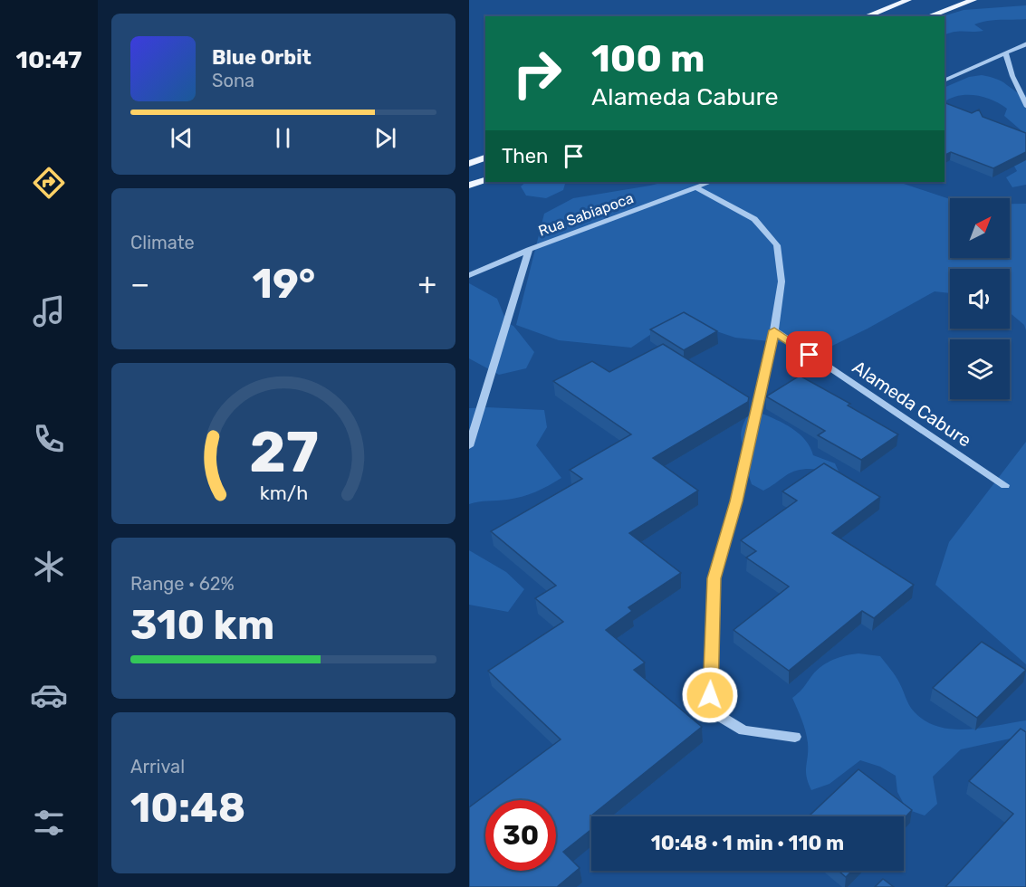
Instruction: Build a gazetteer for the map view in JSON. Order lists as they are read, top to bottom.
{
  "streets": {
    "street": ["Rua Sabiapoca", "Alameda Cabure"]
  },
  "north": "top right",
  "page": {
    "tabs": "10:47",
    "turn": ["100 m", "Alameda Cabure"],
    "song": ["Blue Orbit", "Sona"],
    "then": "Then",
    "tile": [
      "Climate",
      ["Range · 62%", "310 km"],
      ["Arrival", "10:48"]
    ],
    "heat": ["−", "19°", "+"],
    "limit": "30",
    "trip": "10:48 · 1 min · 110 m",
    "gauge": ["27", "km/h"]
  }
}
